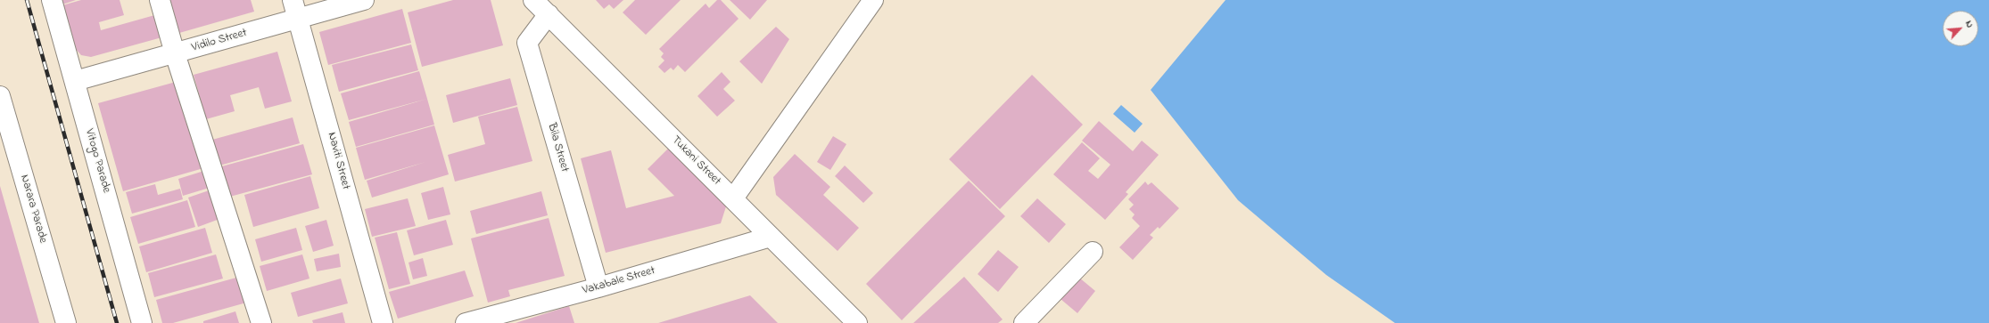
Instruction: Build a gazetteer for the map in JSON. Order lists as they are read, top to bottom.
{
  "streets": {
    "street": [
      "Vidilo Street",
      "Bila Street",
      "Vitogo Parade",
      "Naviti Street",
      "Tukani Street",
      "Narara Parade",
      "Vakabale Street"
    ]
  },
  "crossings": [
    ["Vidilo Street", "Vitogo Parade"],
    ["Vidilo Street", "Naviti Street"],
    ["Bila Street", "Tukani Street"],
    ["Bila Street", "Vakabale Street"],
    ["Tukani Street", "Vakabale Street"]
  ],
  "north": "top right"
}
